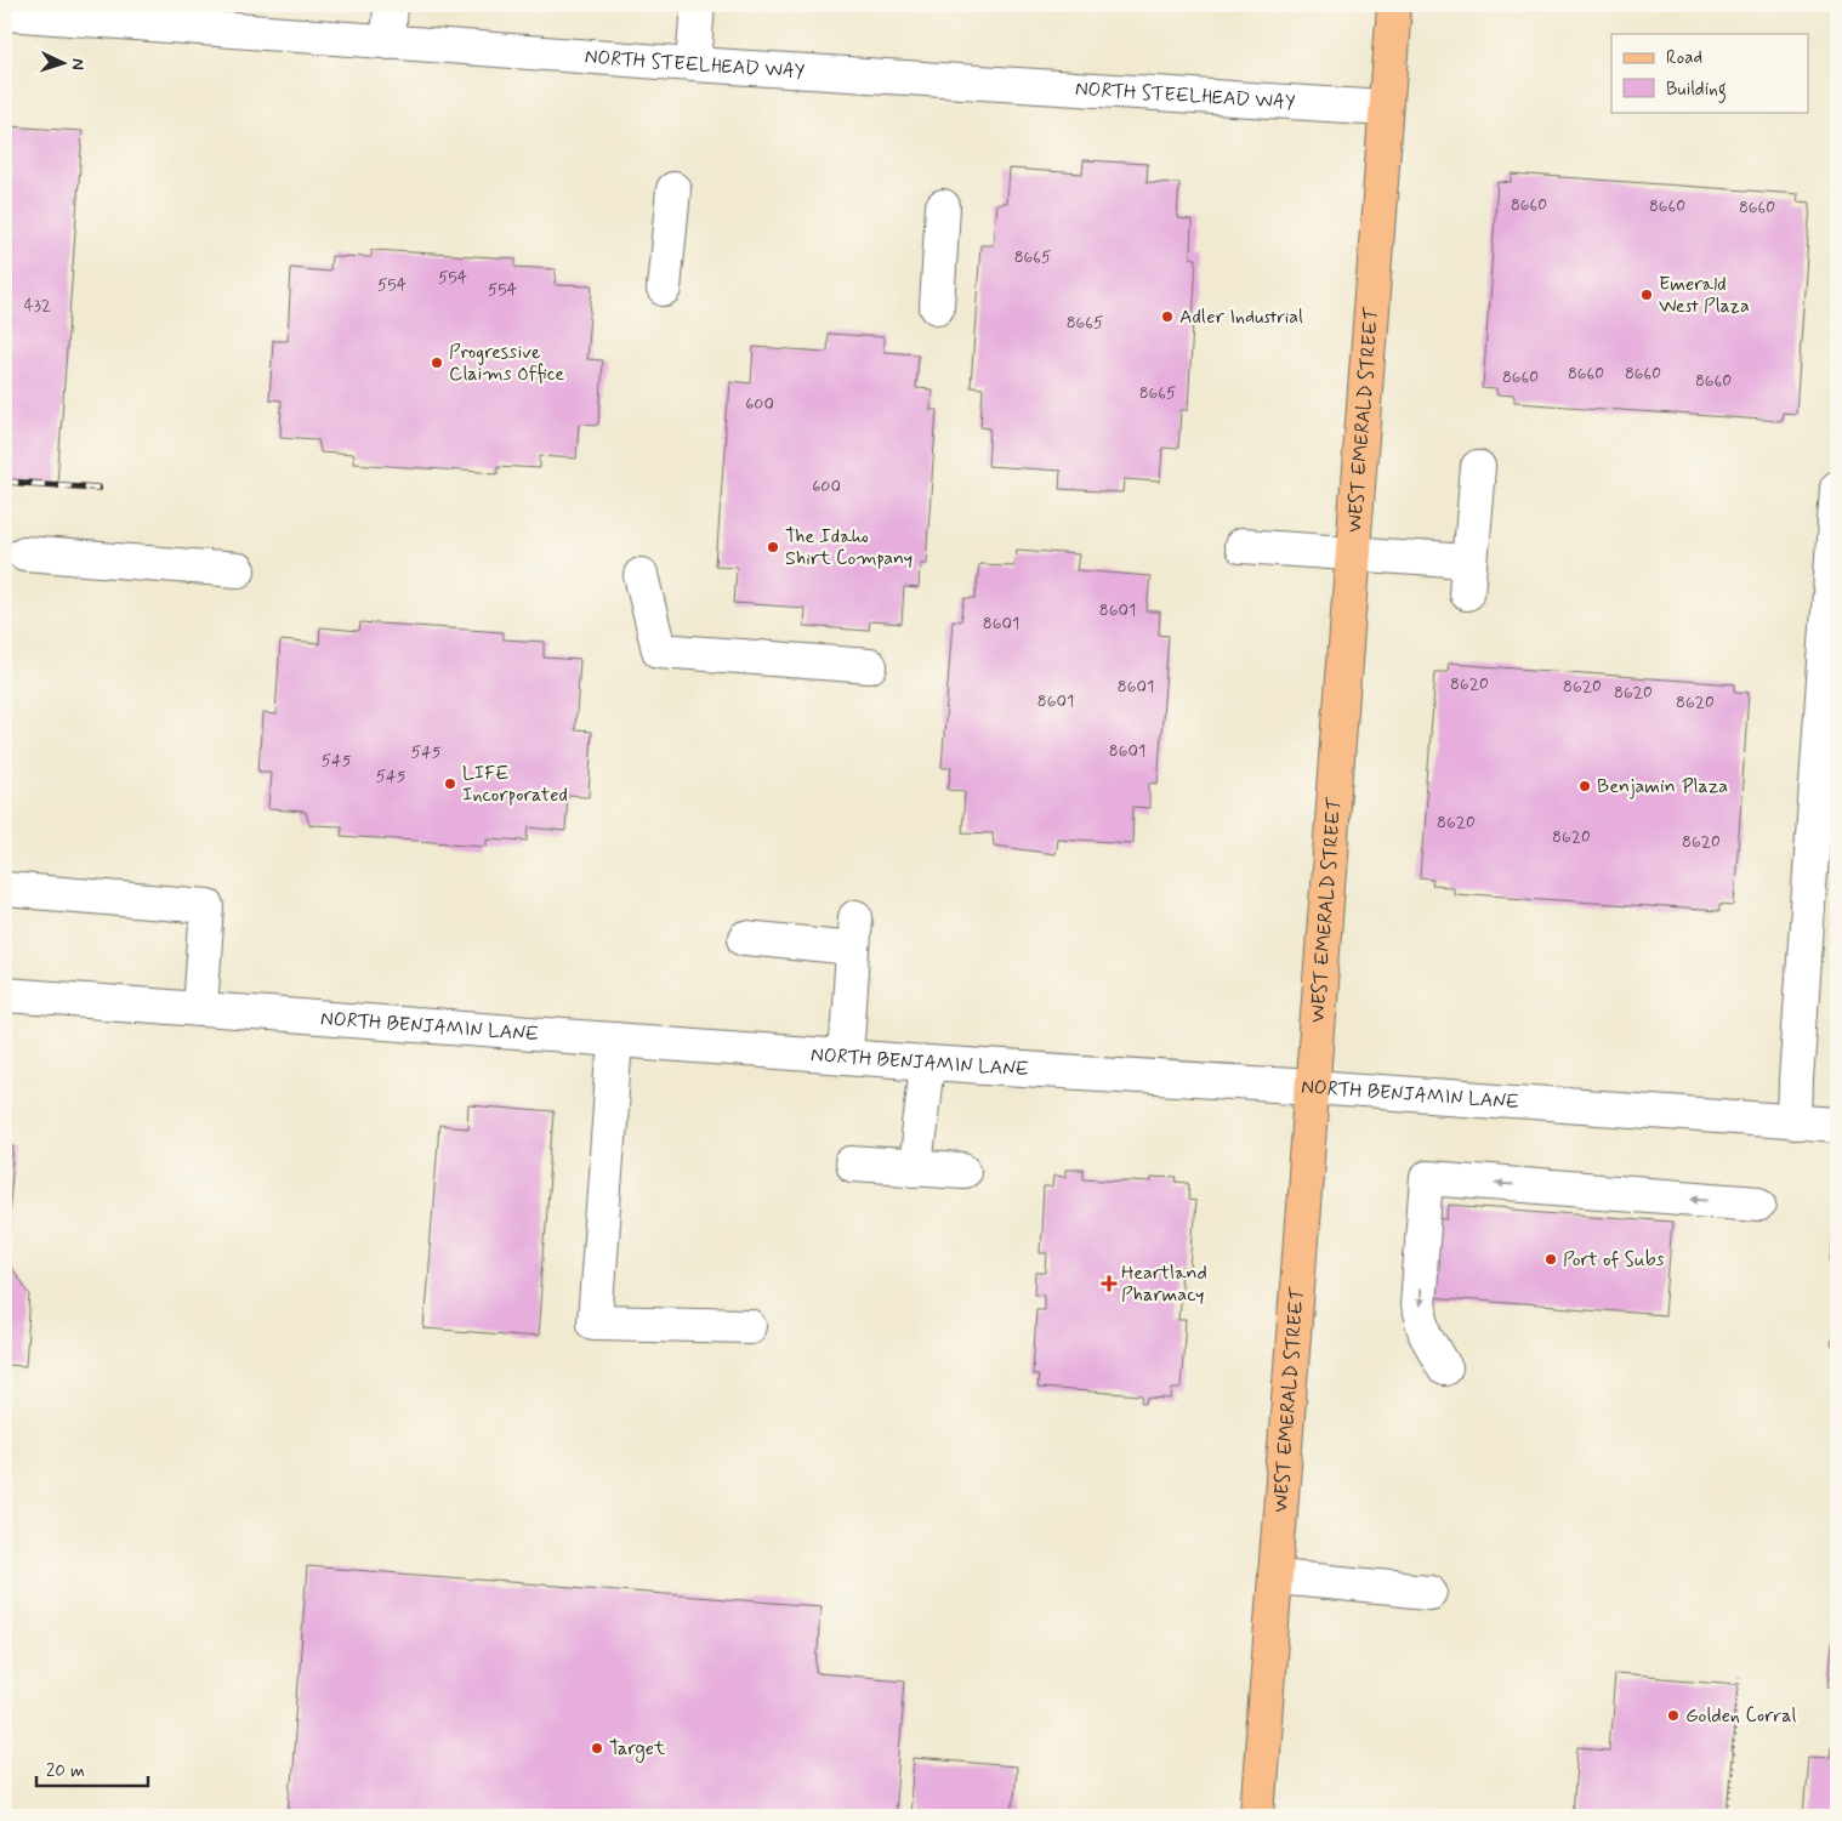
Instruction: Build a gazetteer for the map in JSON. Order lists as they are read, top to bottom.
{
  "streets": {
    "main road": ["WEST EMERALD STREET"],
    "street": ["NORTH STEELHEAD WAY", "NORTH BENJAMIN LANE"]
  },
  "crossings": [
    ["NORTH STEELHEAD WAY", "WEST EMERALD STREET"],
    ["WEST EMERALD STREET", "NORTH BENJAMIN LANE"]
  ],
  "places": {
    "other": [
      "Emerald West Plaza",
      "Adler Industrial",
      "Progressive Claims Office",
      "The Idaho Shirt Company",
      "LIFE Incorporated",
      "Benjamin Plaza",
      "Port of Subs",
      "Golden Corral",
      "Target"
    ],
    "health": ["Heartland Pharmacy"]
  },
  "house_numbers": [
    "8660",
    "8660",
    "8660",
    "8665",
    "554",
    "554",
    "554",
    "432",
    "8665",
    "8660",
    "8660",
    "8660",
    "8660",
    "8665",
    "600",
    "600",
    "8601",
    "8601",
    "8620",
    "8601",
    "8620",
    "8620",
    "8601",
    "8620",
    "8601",
    "545",
    "545",
    "545",
    "8620",
    "8620",
    "8620"
  ],
  "legend": ["Road", "Building"],
  "scale_bar": "20 m",
  "north": "right"
}
